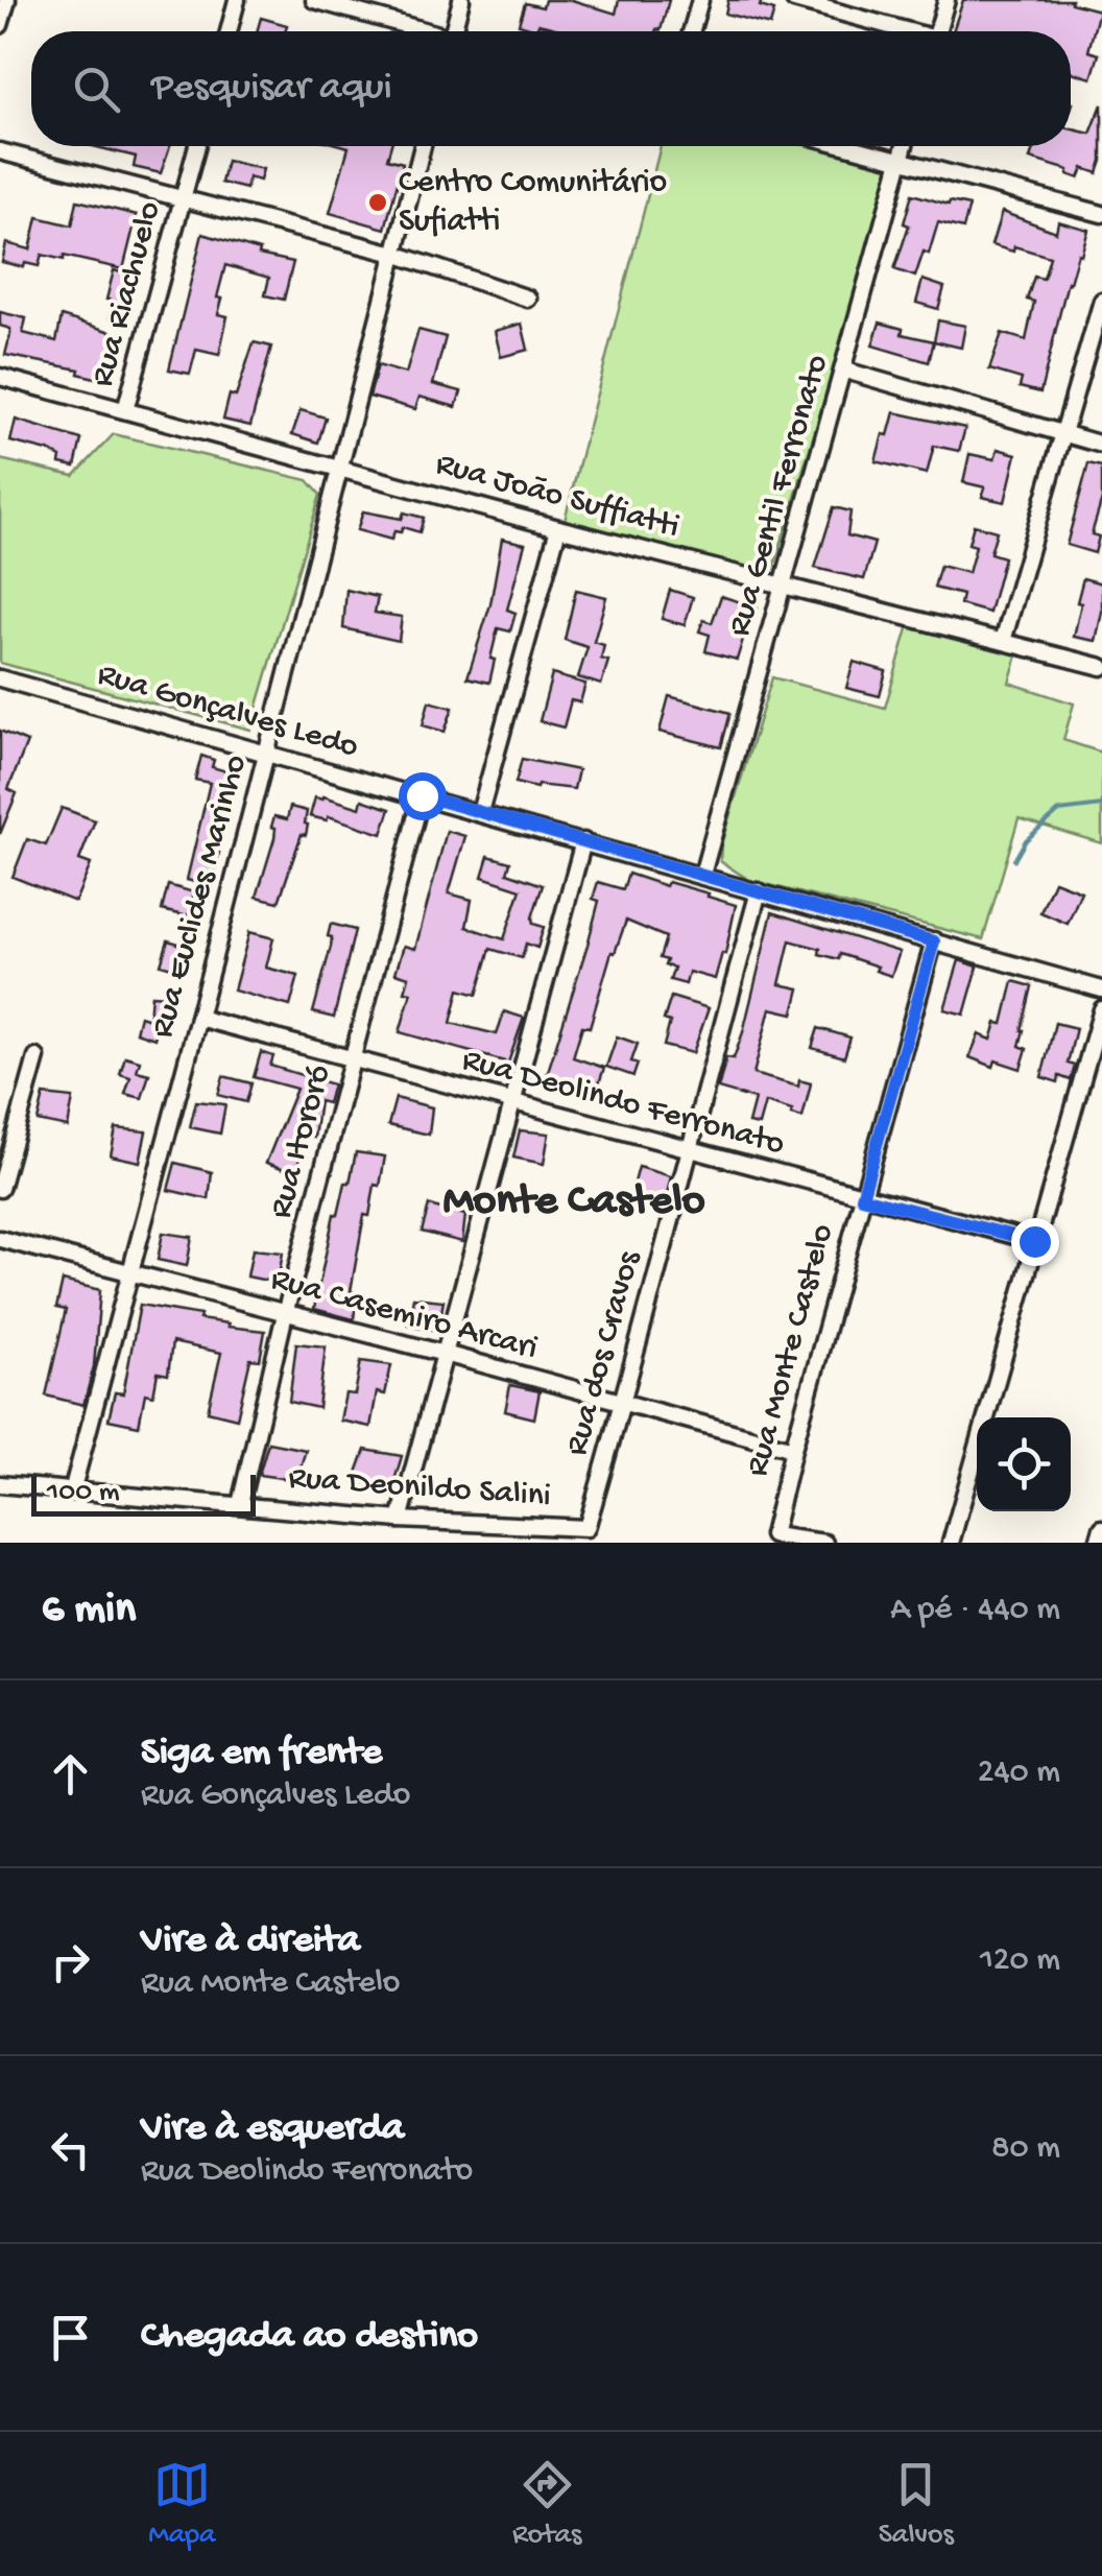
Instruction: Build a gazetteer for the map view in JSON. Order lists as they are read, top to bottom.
{
  "streets": {
    "street": [
      "Rua Riachuelo",
      "Rua Gentil Ferronato",
      "Rua João Suffiatti",
      "Rua Gonçalves Ledo",
      "Rua Euclides Marinho",
      "Rua Deolindo Ferronato",
      "Rua Itororó",
      "Rua Casemiro Arcari",
      "Rua Monte Castelo",
      "Rua dos Cravos",
      "Rua Deonildo Salini"
    ]
  },
  "crossings": [
    ["Rua Riachuelo", "Rua João Suffiatti"],
    ["Rua Gentil Ferronato", "Rua João Suffiatti"],
    ["Rua Gentil Ferronato", "Rua Gonçalves Ledo"],
    ["Rua João Suffiatti", "Rua Euclides Marinho"],
    ["Rua Gonçalves Ledo", "Rua Euclides Marinho"],
    ["Rua Gonçalves Ledo", "Rua Itororó"],
    ["Rua Gonçalves Ledo", "Rua Monte Castelo"],
    ["Rua Gonçalves Ledo", "Rua dos Cravos"],
    ["Rua Euclides Marinho", "Rua Deolindo Ferronato"],
    ["Rua Euclides Marinho", "Rua Casemiro Arcari"],
    ["Rua Euclides Marinho", "Rua Deonildo Salini"],
    ["Rua Deolindo Ferronato", "Rua Itororó"],
    ["Rua Deolindo Ferronato", "Rua Monte Castelo"],
    ["Rua Deolindo Ferronato", "Rua dos Cravos"],
    ["Rua Itororó", "Rua Casemiro Arcari"],
    ["Rua Itororó", "Rua Deonildo Salini"],
    ["Rua Casemiro Arcari", "Rua Monte Castelo"],
    ["Rua Casemiro Arcari", "Rua dos Cravos"],
    ["Rua dos Cravos", "Rua Deonildo Salini"]
  ],
  "districts": ["Monte Castelo"],
  "places": ["Centro Comunitário Sufiatti"],
  "scale_bar": "100 m",
  "page": {
    "search": "Pesquisar aqui",
    "scale": "100 m",
    "heading": ["6 min", "A pé · 440 m"],
    "list": [
      ["Siga em frente", "Rua Gonçalves Ledo", "240 m"],
      ["Vire à direita", "Rua Monte Castelo", "120 m"],
      ["Vire à esquerda", "Rua Deolindo Ferronato", "80 m"],
      "Chegada ao destino"
    ],
    "nav": ["Mapa", "Rotas", "Salvos"]
  }
}
